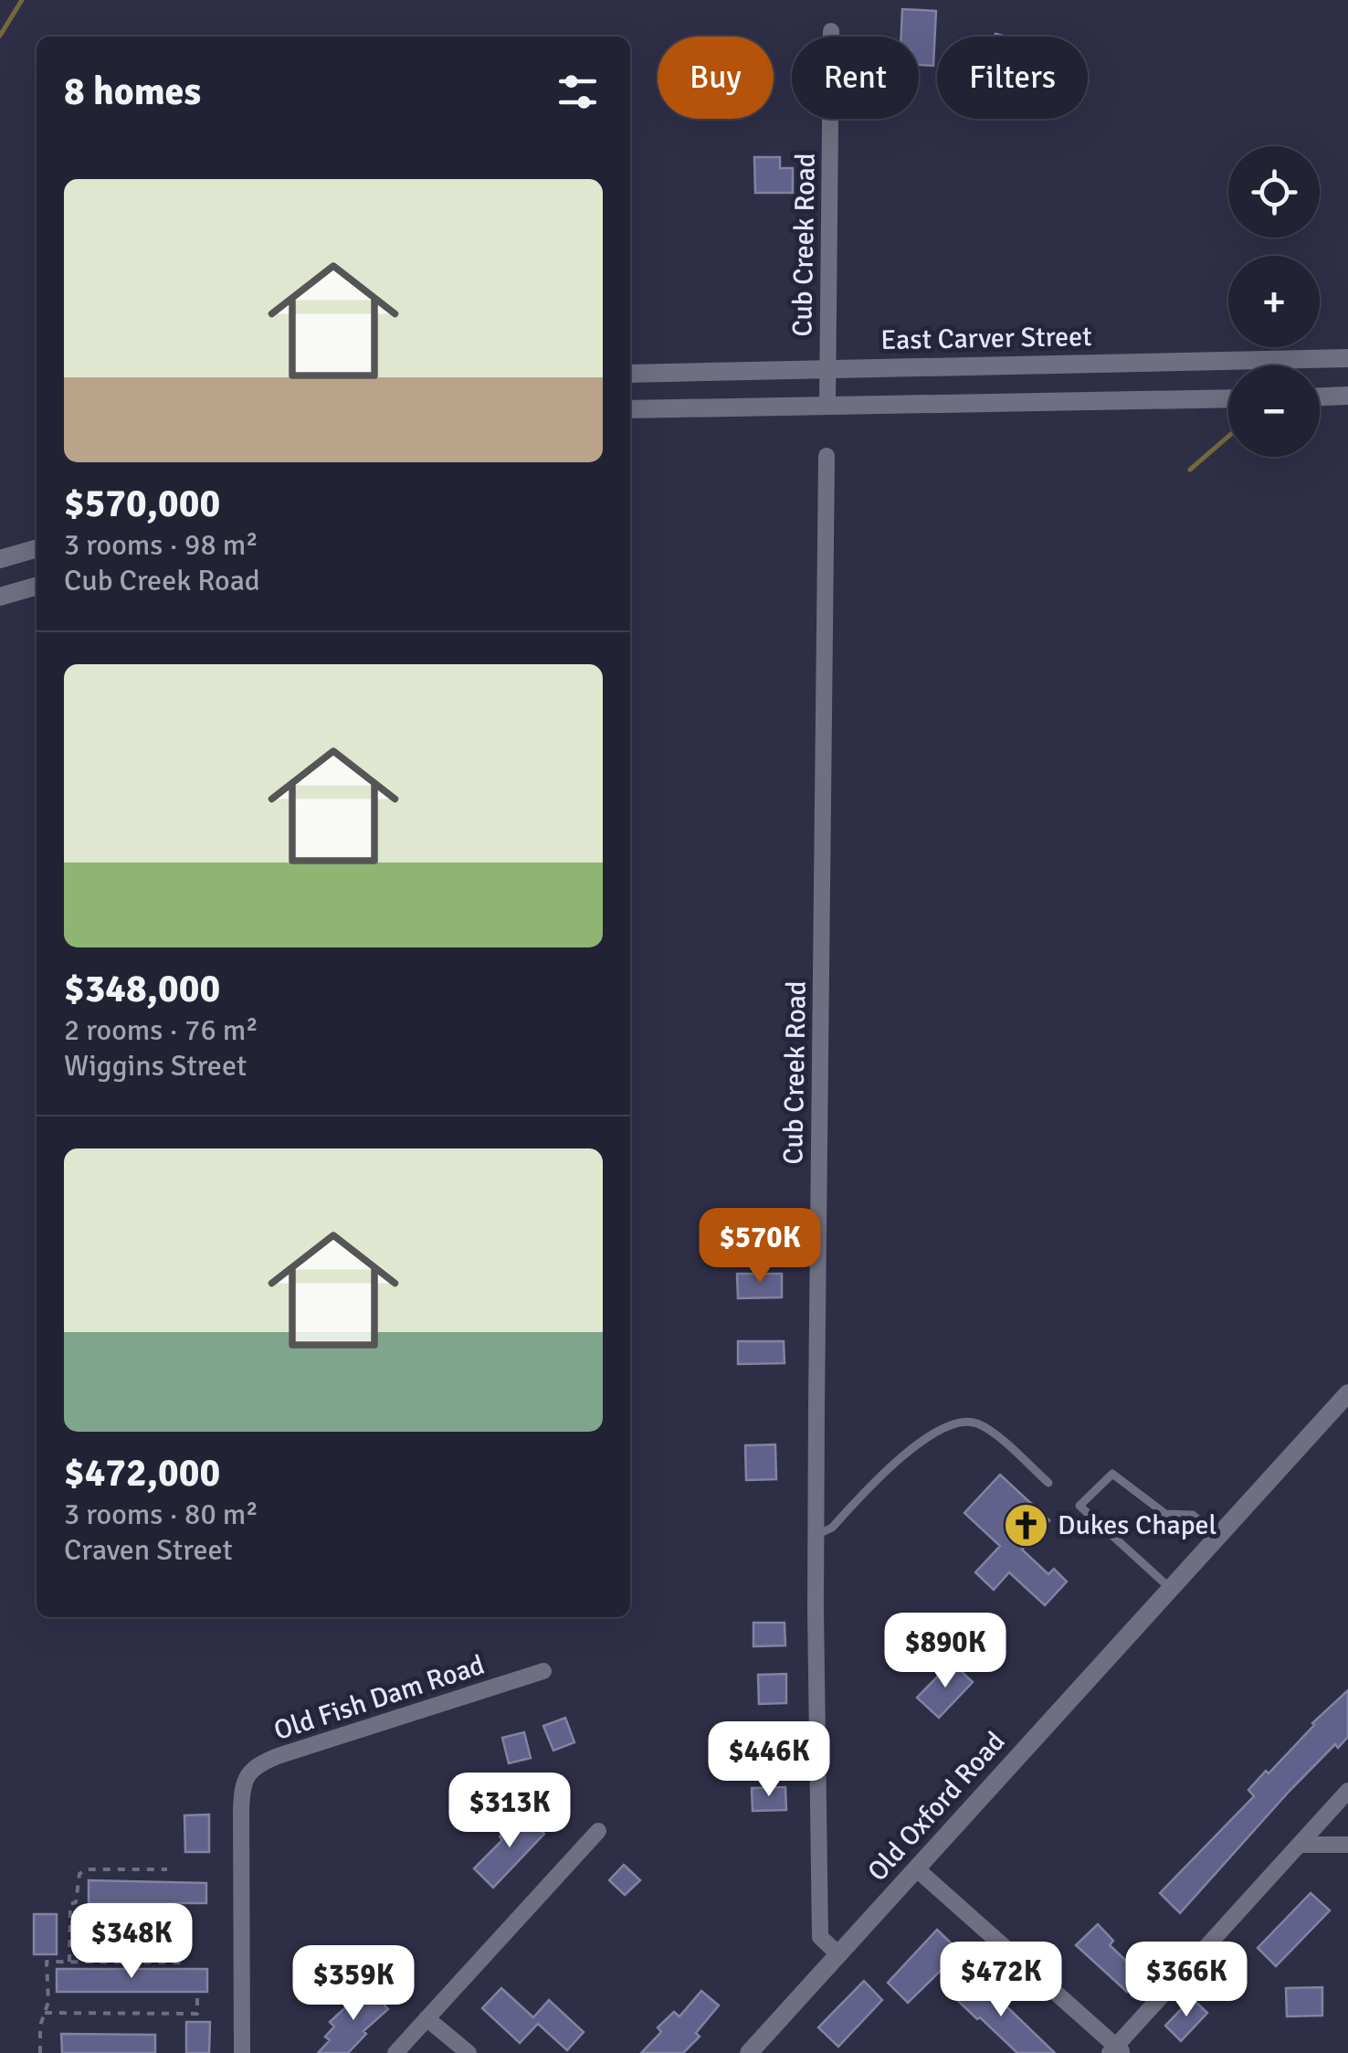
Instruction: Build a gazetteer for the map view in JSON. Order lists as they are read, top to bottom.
{
  "streets": {
    "street": [
      "Cub Creek Road",
      "East Carver Street",
      "Old Fish Dam Road",
      "Old Oxford Road"
    ]
  },
  "crossings": [
    ["Cub Creek Road", "East Carver Street"],
    ["Cub Creek Road", "Old Oxford Road"]
  ],
  "places": {
    "church": ["Dukes Chapel"]
  },
  "page": {
    "chip": ["Buy", "Rent", "Filters"],
    "heading": "8 homes",
    "map_buttons": ["+", "−"],
    "list": [
      {
        "name": "$570,000",
        "note": "3 rooms · 98 m² · Cub Creek Road"
      },
      {
        "name": "$348,000",
        "note": "2 rooms · 76 m² · Wiggins Street"
      },
      {
        "name": "$472,000",
        "note": "3 rooms · 80 m² · Craven Street"
      }
    ],
    "price": [
      "$570K",
      "$890K",
      "$446K",
      "$313K",
      "$348K",
      "$472K",
      "$366K",
      "$359K"
    ]
  }
}
